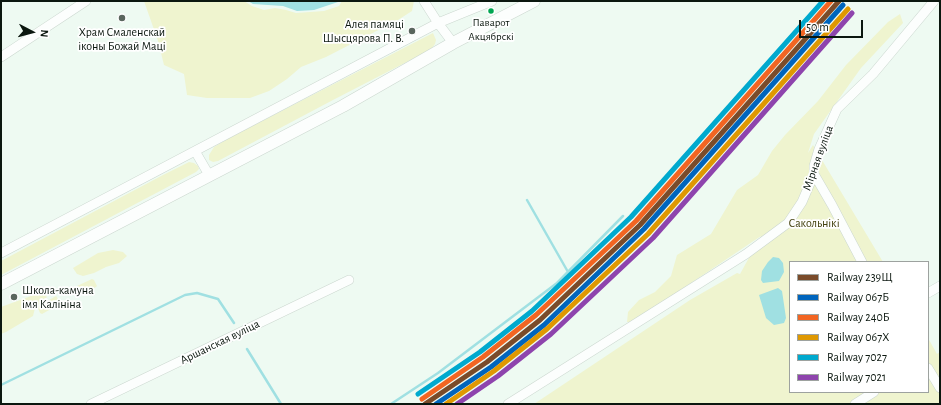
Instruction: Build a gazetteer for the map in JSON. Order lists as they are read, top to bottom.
{
  "streets": {
    "street": ["Мірная вуліца", "Аршанская вуліца"]
  },
  "parks": ["Сакольнікі"],
  "places": [
    "Паварот Акцябрскі",
    "Храм Смаленскай іконы Божай Маці",
    "Алея памяці Шысцярова П. В.",
    "Школа-камуна імя Калініна"
  ],
  "lines": [
    "rail line 239Щ",
    "rail line 240Б",
    "rail line 7027",
    "rail line 067Б",
    "rail line 067Х",
    "rail line 7021"
  ],
  "legend": [
    "Railway 239Щ",
    "Railway 067Б",
    "Railway 240Б",
    "Railway 067Х",
    "Railway 7027",
    "Railway 7021"
  ],
  "scale_bar": "50 m",
  "north": "right"
}
